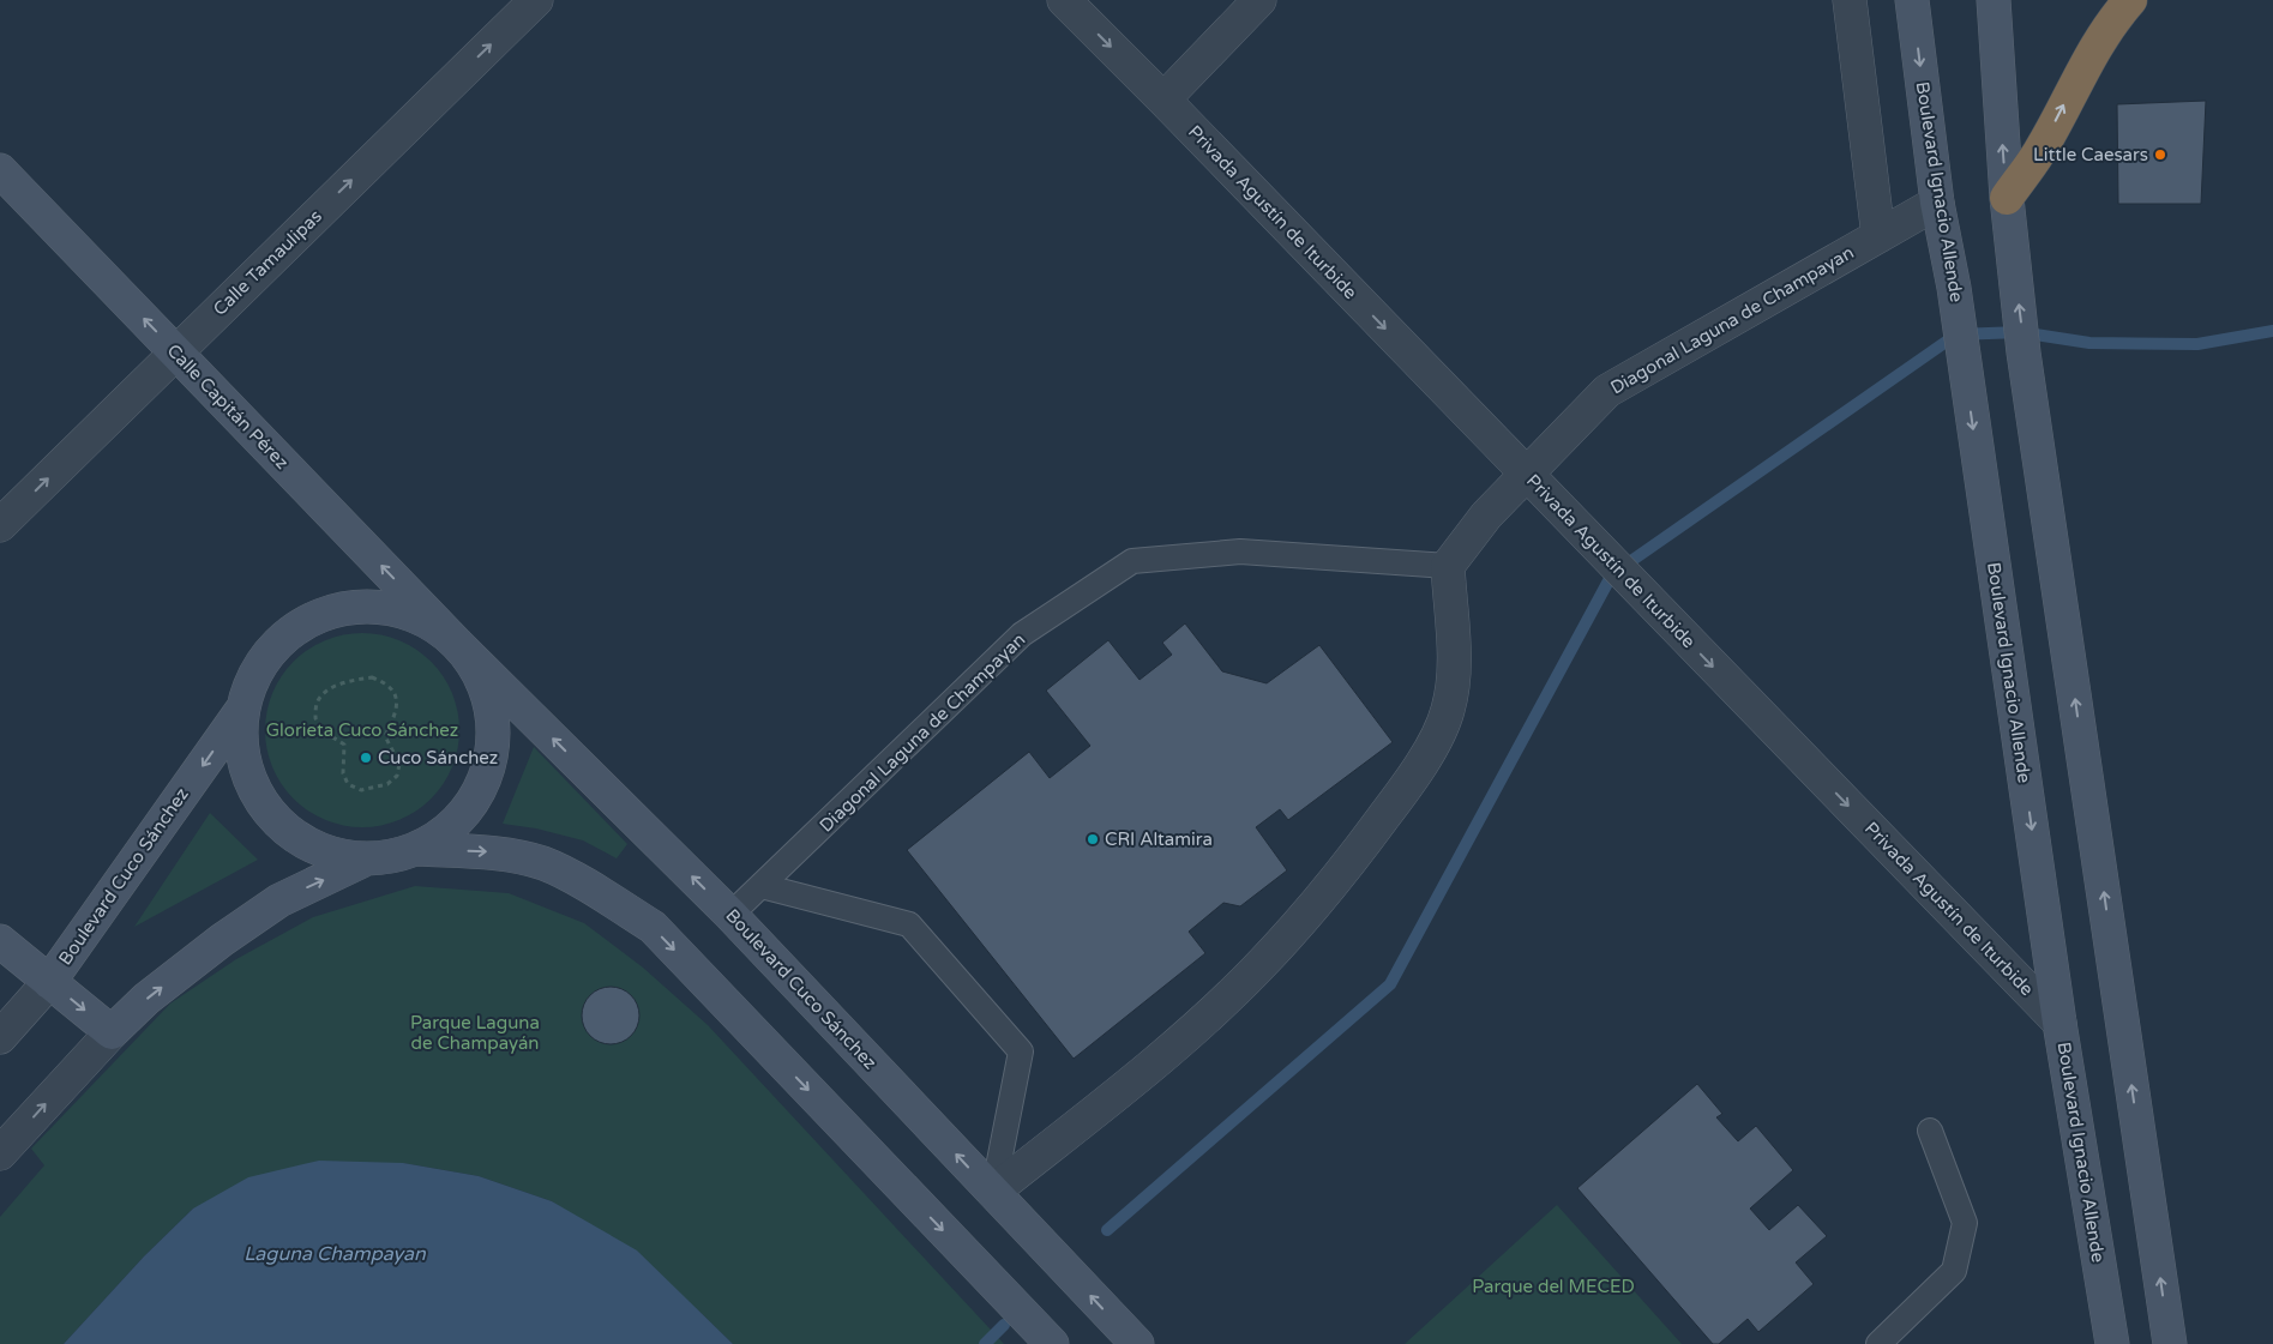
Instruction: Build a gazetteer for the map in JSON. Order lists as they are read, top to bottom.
{
  "streets": {
    "street": [
      "Boulevard Ignacio Allende",
      "Privada Agustín de Iturbide",
      "Calle Tamaulipas",
      "Diagonal Laguna de Champayan",
      "Calle Capitán Pérez",
      "Boulevard Cuco Sánchez"
    ]
  },
  "crossings": [
    ["Boulevard Ignacio Allende", "Privada Agustín de Iturbide"],
    ["Boulevard Ignacio Allende", "Diagonal Laguna de Champayan"],
    ["Privada Agustín de Iturbide", "Diagonal Laguna de Champayan"],
    ["Calle Tamaulipas", "Calle Capitán Pérez"],
    ["Diagonal Laguna de Champayan", "Boulevard Cuco Sánchez"],
    ["Calle Capitán Pérez", "Boulevard Cuco Sánchez"]
  ],
  "one_way": ["Privada Agustín de Iturbide", "Calle Tamaulipas", "Calle Capitán Pérez"],
  "water": ["Laguna Champayan"],
  "parks": ["Glorieta Cuco Sánchez", "Parque Laguna de Champayán", "Parque del MECED"],
  "places": ["Little Caesars", "Cuco Sánchez", "CRI Altamira"]
}
